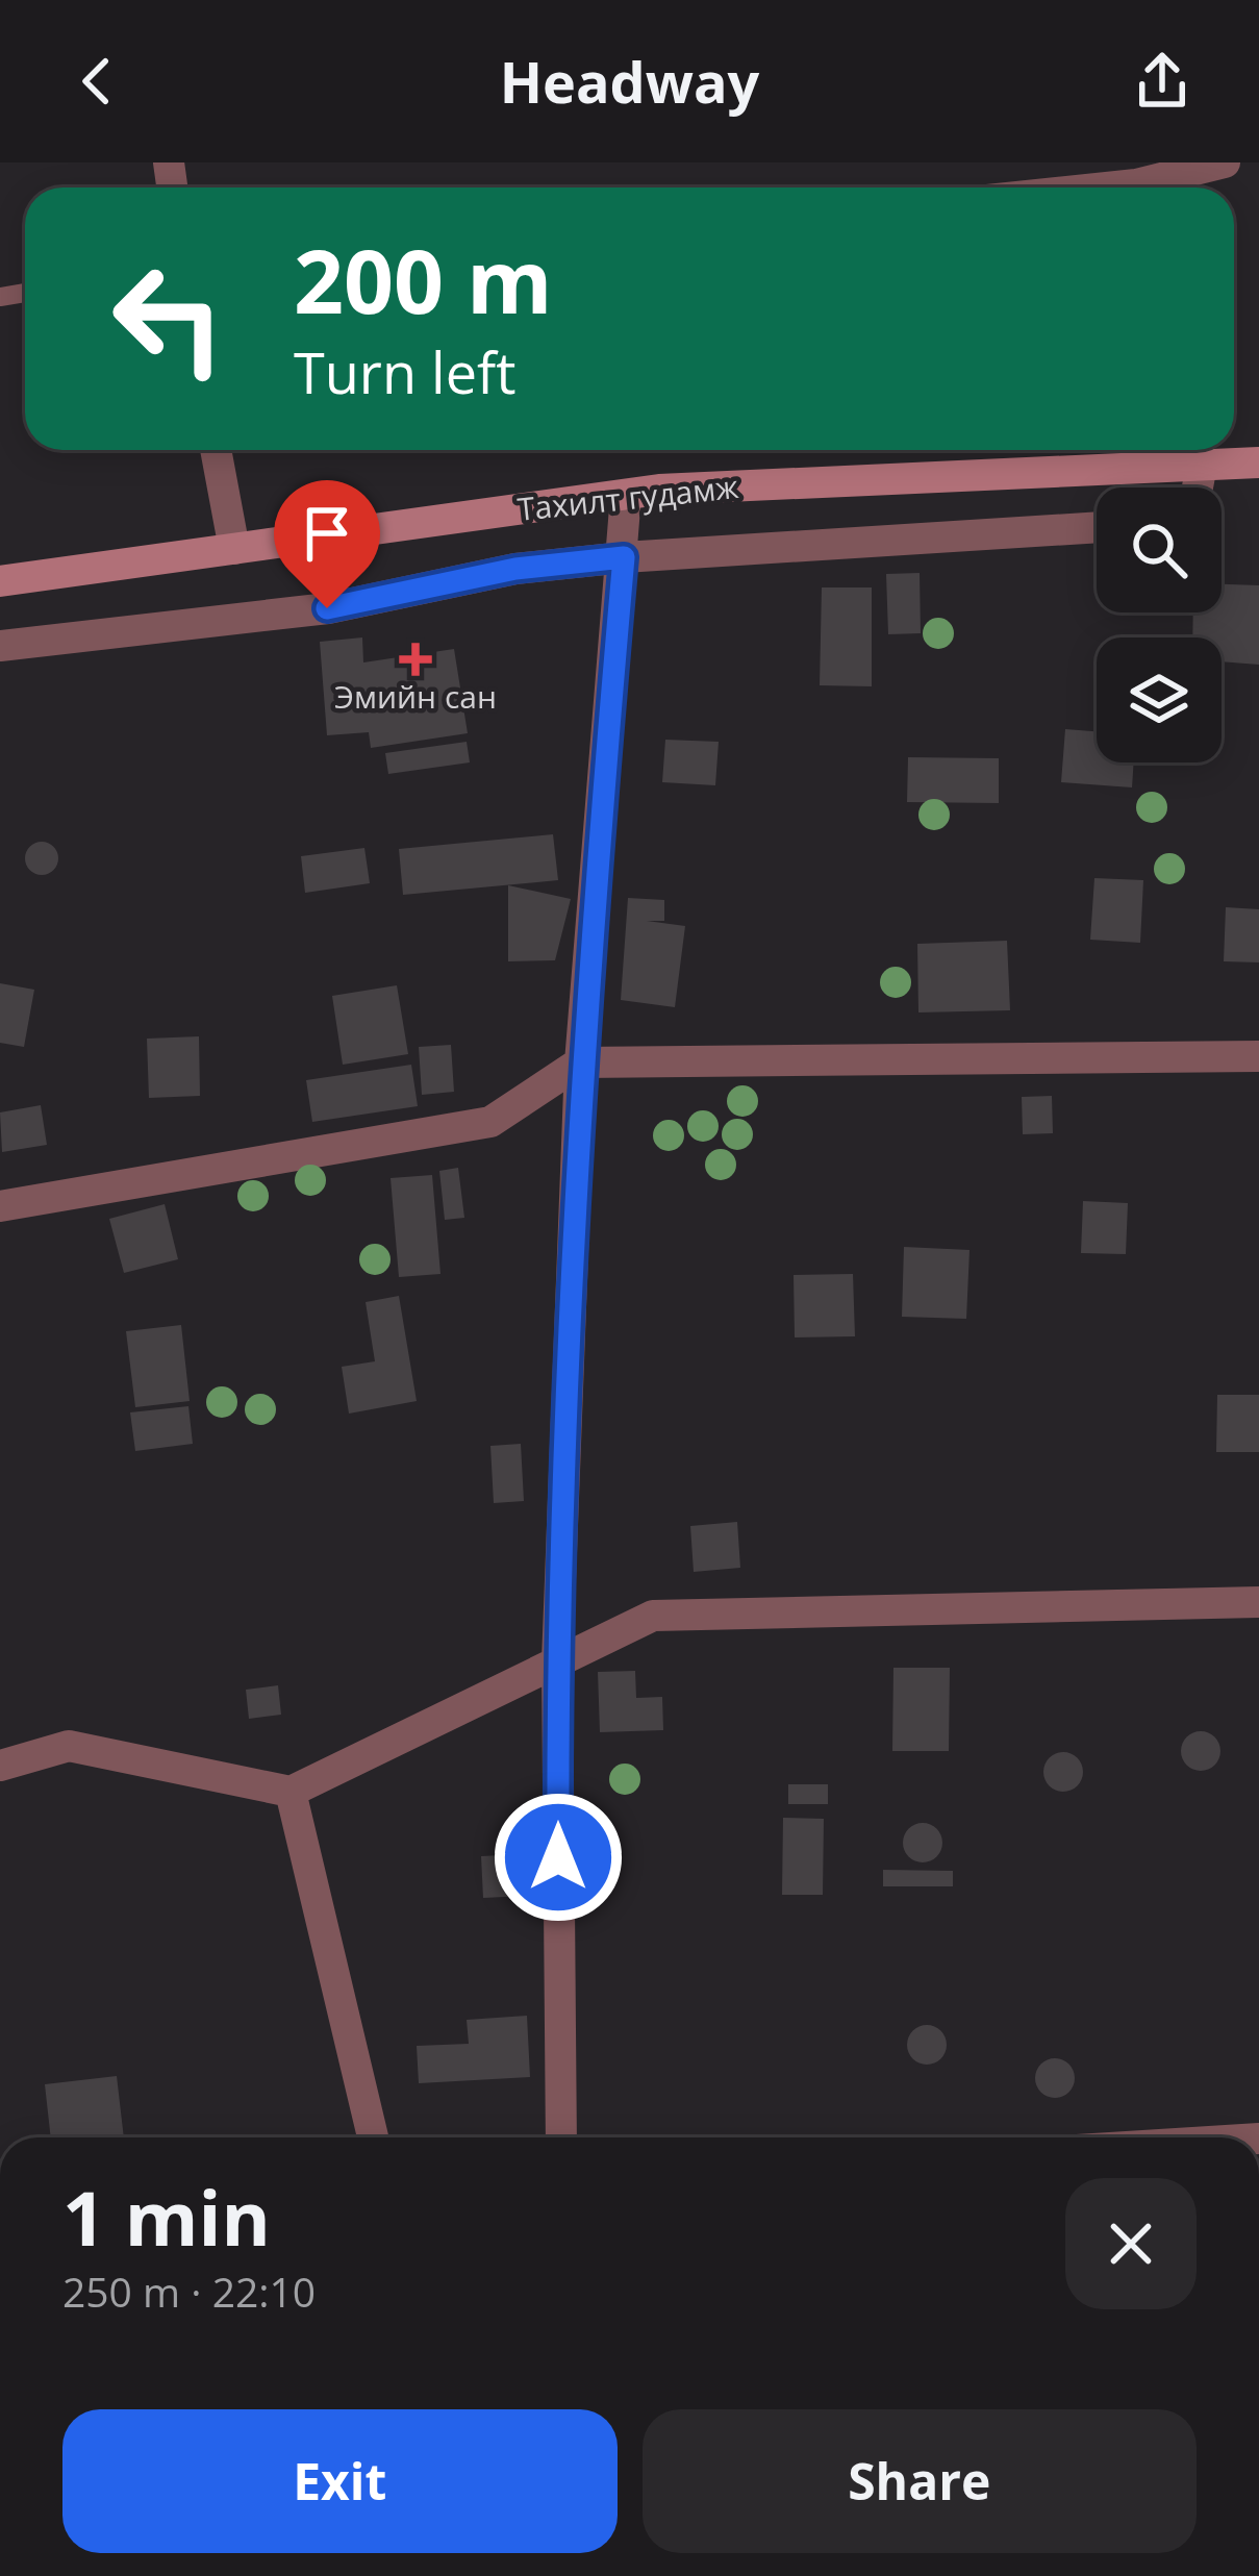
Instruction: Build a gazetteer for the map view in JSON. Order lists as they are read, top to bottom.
{
  "streets": {
    "main road": ["Тахилт гудамж"]
  },
  "places": {
    "health": ["Эмийн сан"]
  },
  "page": {
    "header": "Headway",
    "turn": ["200 m", "Turn left"],
    "heading": ["1 min", "250 m · 22:10"],
    "buttons": ["Exit", "Share"]
  }
}
